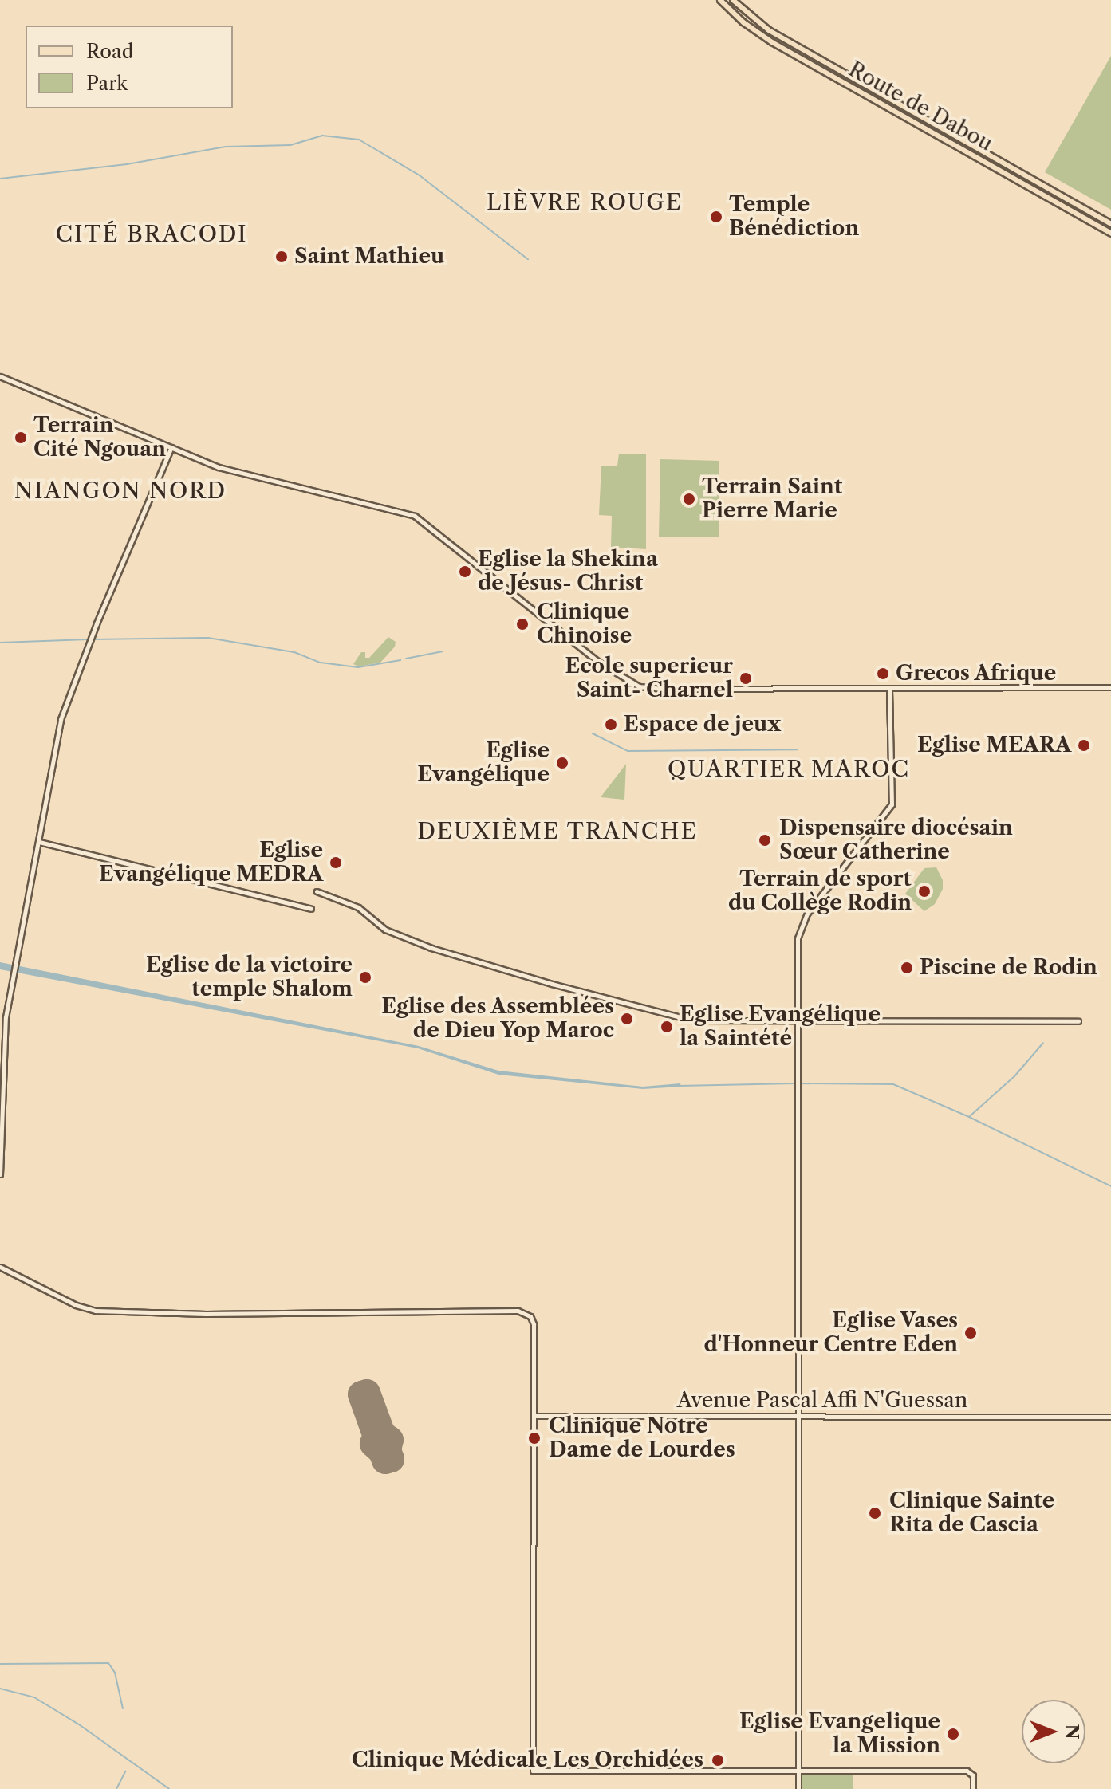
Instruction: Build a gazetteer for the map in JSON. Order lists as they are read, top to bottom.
{
  "streets": {
    "main road": ["Route de Dabou"],
    "street": ["Avenue Pascal Affi N'Guessan"]
  },
  "districts": [
    "LIÈVRE ROUGE",
    "CITÉ BRACODI",
    "NIANGON NORD",
    "QUARTIER MAROC",
    "DEUXIÈME TRANCHE"
  ],
  "places": [
    "Temple Bénédiction",
    "Saint Mathieu",
    "Terrain Cité Ngouan",
    "Terrain Saint Pierre Marie",
    "Eglise la Shekina de Jésus- Christ",
    "Clinique Chinoise",
    "Grecos Afrique",
    "Ecole superieur Saint- Charnel",
    "Espace de jeux",
    "Eglise MEARA",
    "Eglise Evangélique",
    "Dispensaire diocésain Sœur Catherine",
    "Eglise Evangélique MEDRA",
    "Terrain de sport du Collège Rodin",
    "Piscine de Rodin",
    "Eglise de la victoire temple Shalom",
    "Eglise des Assemblées de Dieu Yop Maroc",
    "Eglise Evangélique la Saintété",
    "Eglise Vases d'Honneur Centre Eden",
    "Clinique Notre Dame de Lourdes",
    "Clinique Sainte Rita de Cascia",
    "Eglise Evangelique la Mission",
    "Clinique Médicale Les Orchidées"
  ],
  "legend": ["Road", "Park"],
  "north": "right"
}
